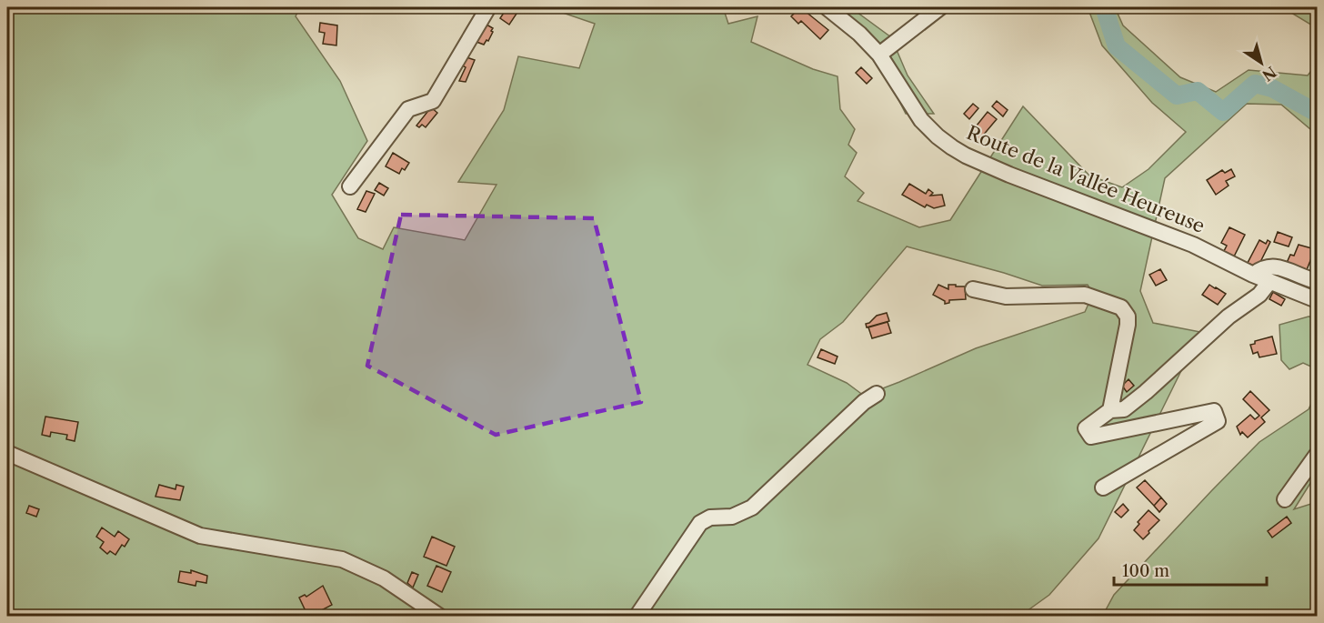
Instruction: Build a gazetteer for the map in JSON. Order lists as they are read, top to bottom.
{
  "streets": {
    "street": ["Route de la Vallée Heureuse"]
  },
  "scale_bar": "100 m",
  "north": "bottom right"
}
